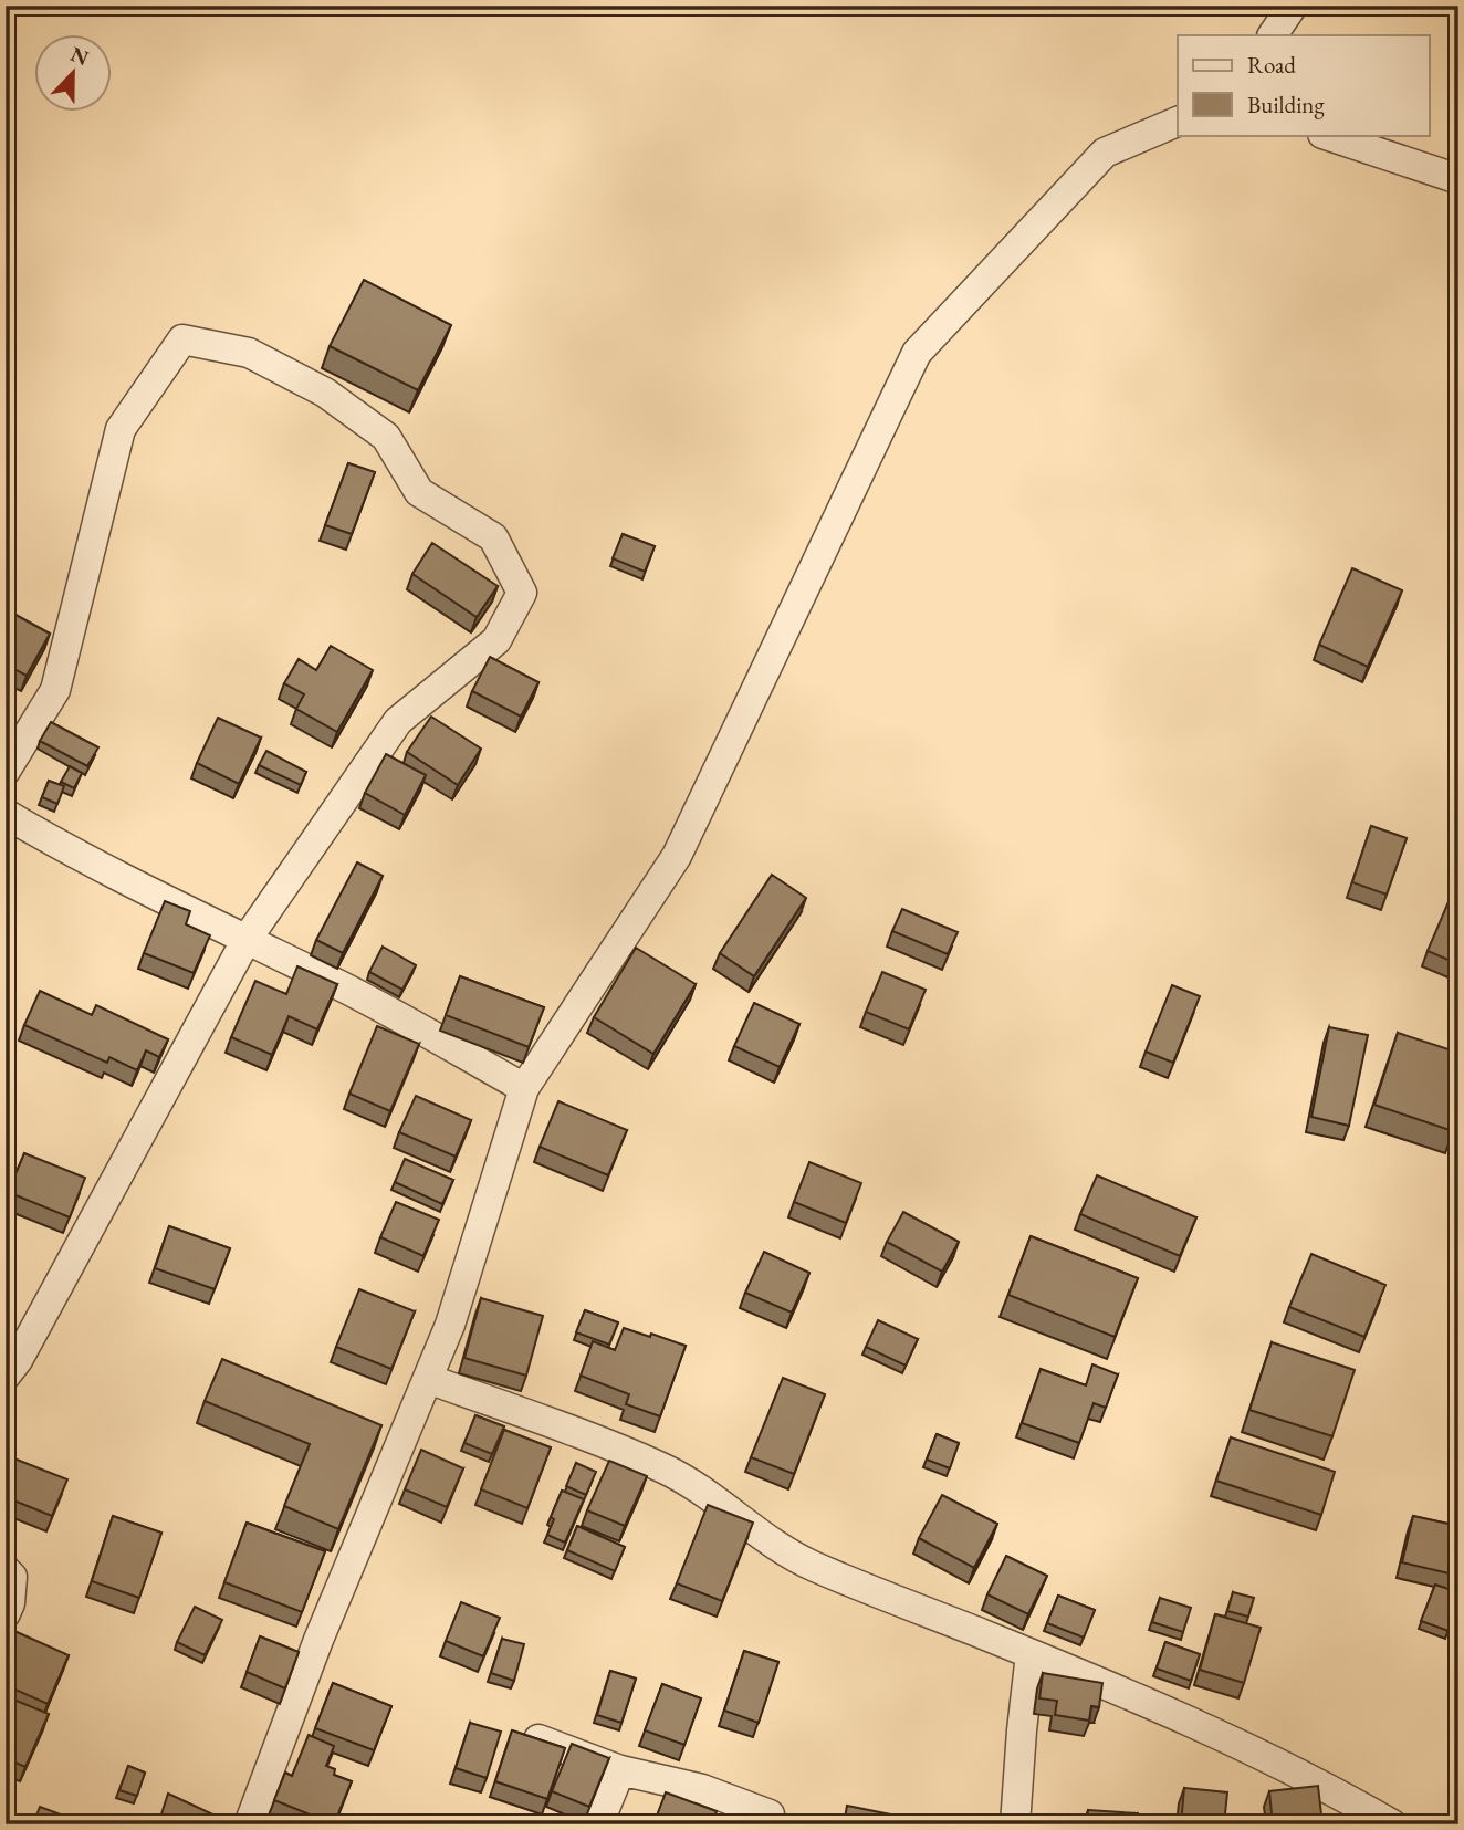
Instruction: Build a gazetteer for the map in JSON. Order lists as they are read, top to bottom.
{
  "legend": ["Road", "Building"],
  "north": "top"
}
